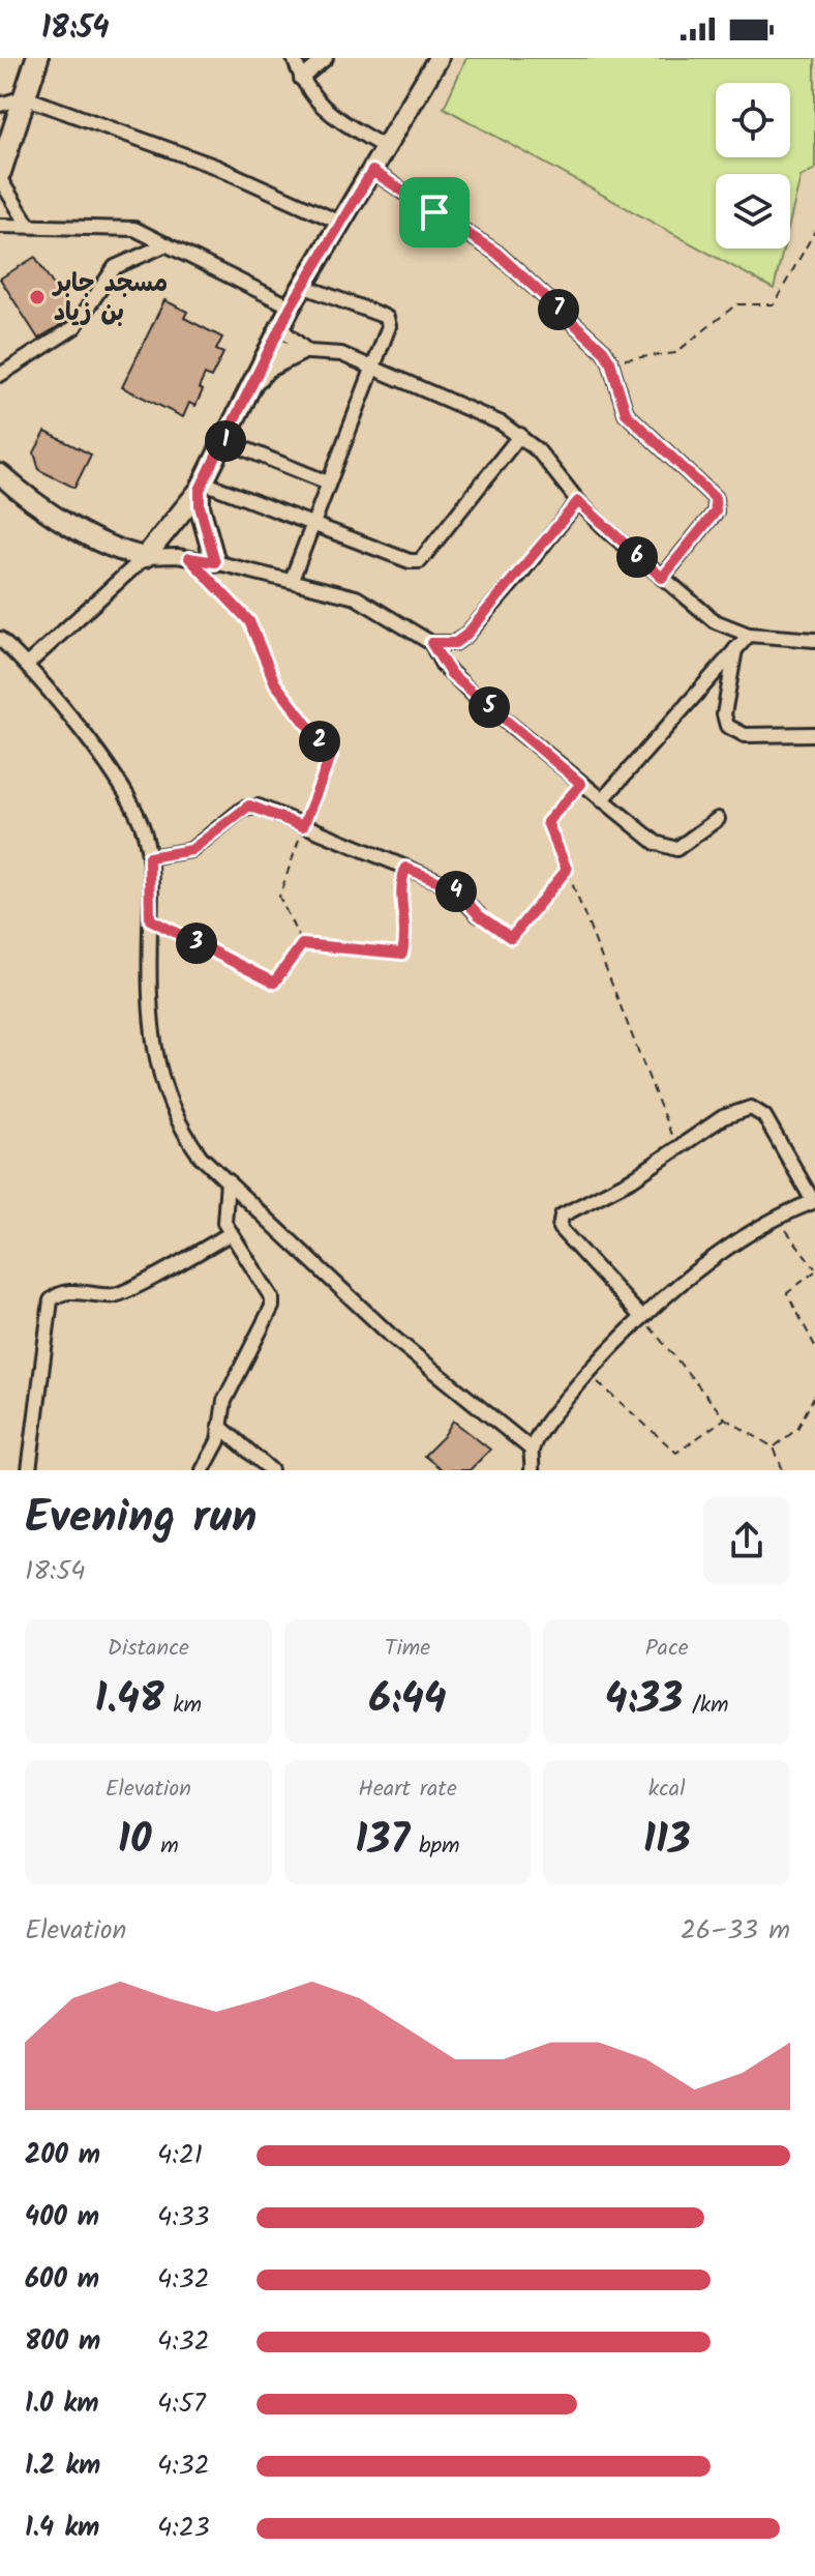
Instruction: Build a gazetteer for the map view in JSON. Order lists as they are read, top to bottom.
{
  "places": ["مسجد جابر بن زياد"],
  "page": {
    "status": "18:54",
    "pins": [
      "7",
      "1",
      "6",
      "5",
      "2",
      "4",
      "3"
    ],
    "heading": ["Evening run", "18:54"],
    "stats": [
      ["Distance", "1.48 km"],
      ["Time", "6:44"],
      ["Pace", "4:33 /km"],
      ["Elevation", "10 m"],
      ["Heart rate", "137 bpm"],
      ["kcal", "113"]
    ],
    "chart": ["Elevation", "26–33 m"],
    "list": [
      {
        "name": "200 m",
        "note": "4:21"
      },
      {
        "name": "400 m",
        "note": "4:33"
      },
      {
        "name": "600 m",
        "note": "4:32"
      },
      {
        "name": "800 m",
        "note": "4:32"
      },
      {
        "name": "1.0 km",
        "note": "4:57"
      },
      {
        "name": "1.2 km",
        "note": "4:32"
      },
      {
        "name": "1.4 km",
        "note": "4:23"
      }
    ]
  }
}
